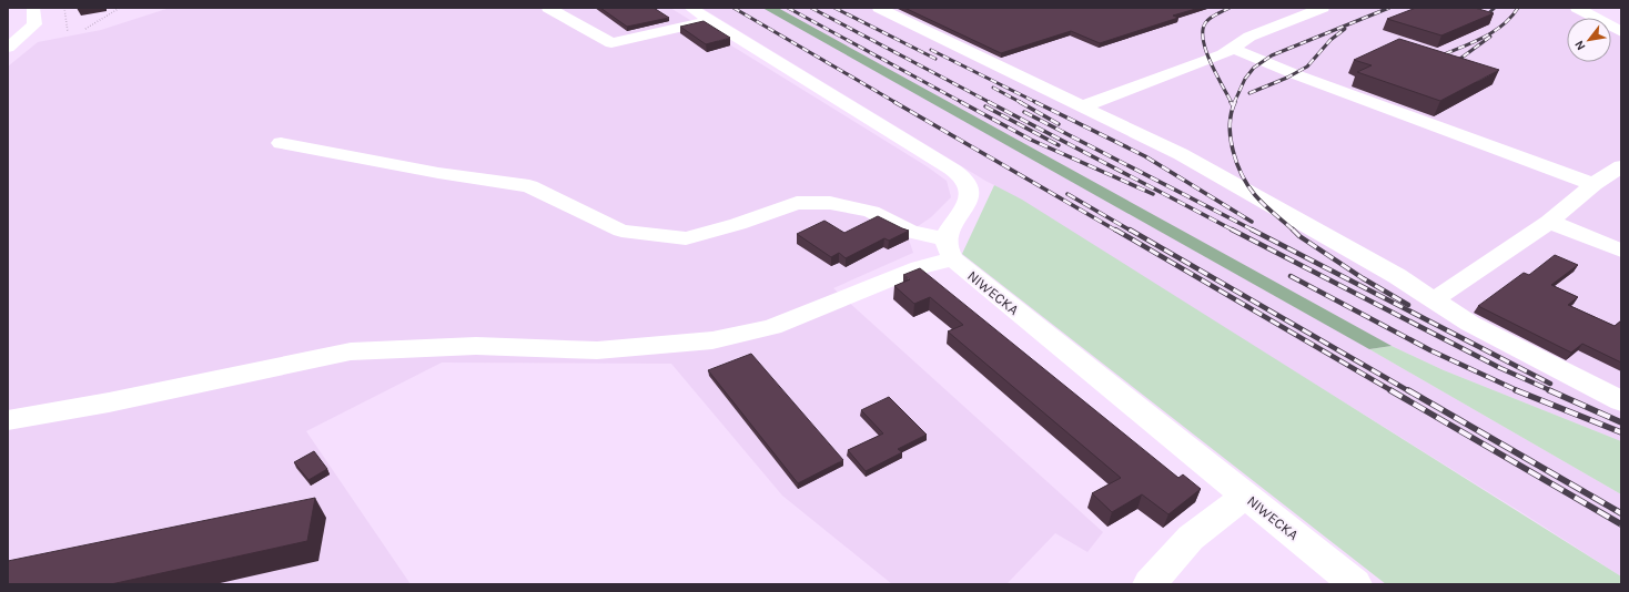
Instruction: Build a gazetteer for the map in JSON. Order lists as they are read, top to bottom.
{
  "streets": {
    "street": ["NIWECKA"]
  },
  "north": "bottom left"
}
